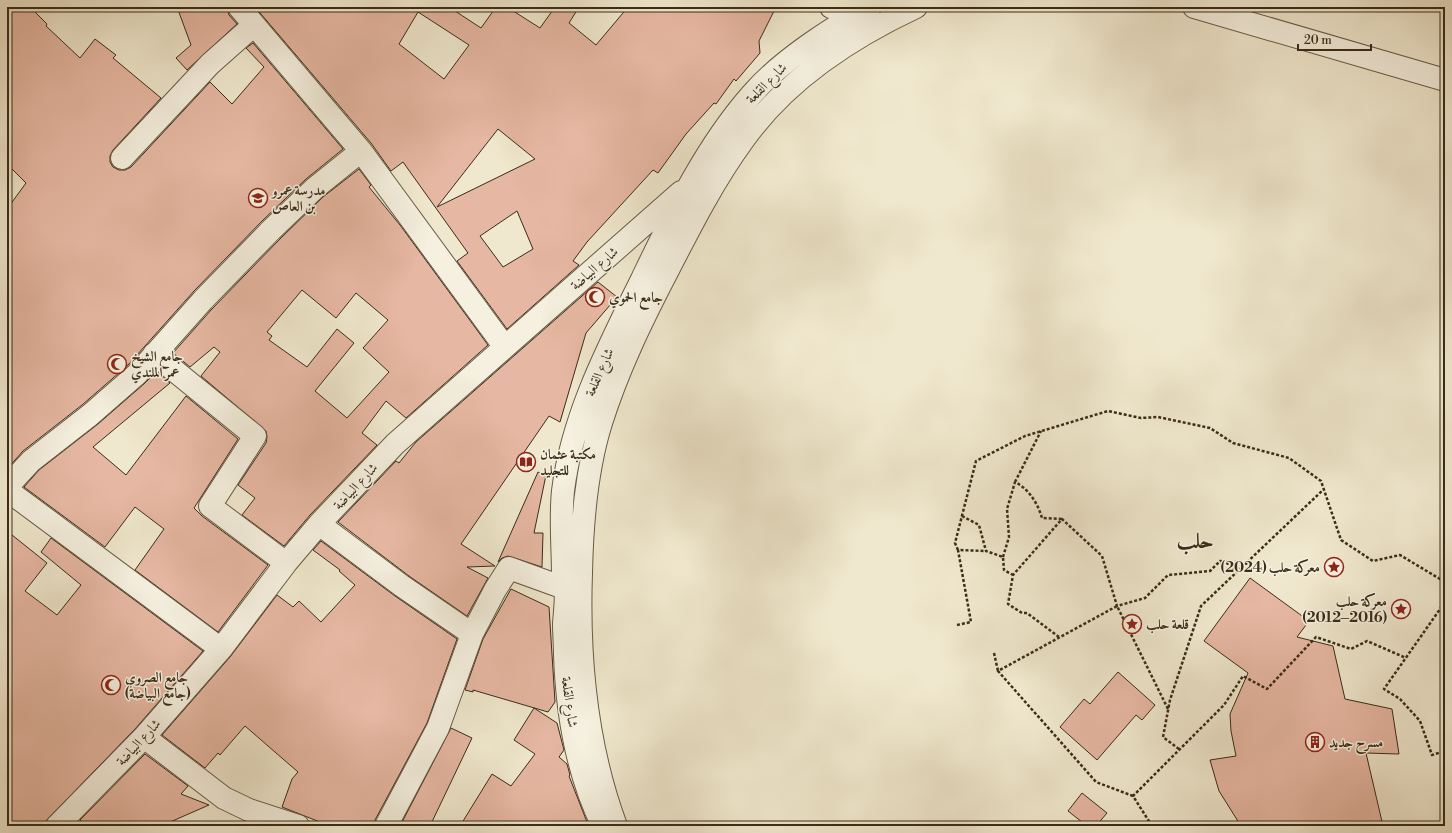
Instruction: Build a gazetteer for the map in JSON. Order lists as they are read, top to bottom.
{
  "streets": {
    "street": ["شارع القلعة", "شارع البياضة"]
  },
  "crossings": [
    ["شارع القلعة", "شارع البياضة"]
  ],
  "districts": ["حلب"],
  "places": {
    "school or university": ["مدرسة عمرو بن العاص"],
    "mosque": ["جامع الحموي", "جامع الشيخ عمر الملندي", "جامع الصروي (جامع البياضة)"],
    "library": ["مكتبة عثمان للتجليد"],
    "place": ["معركة حلب (2024)", "معركة حلب (2012–2016)", "قلعة حلب"],
    "building": ["مسرح جديد"]
  },
  "scale_bar": "20 m"
}
